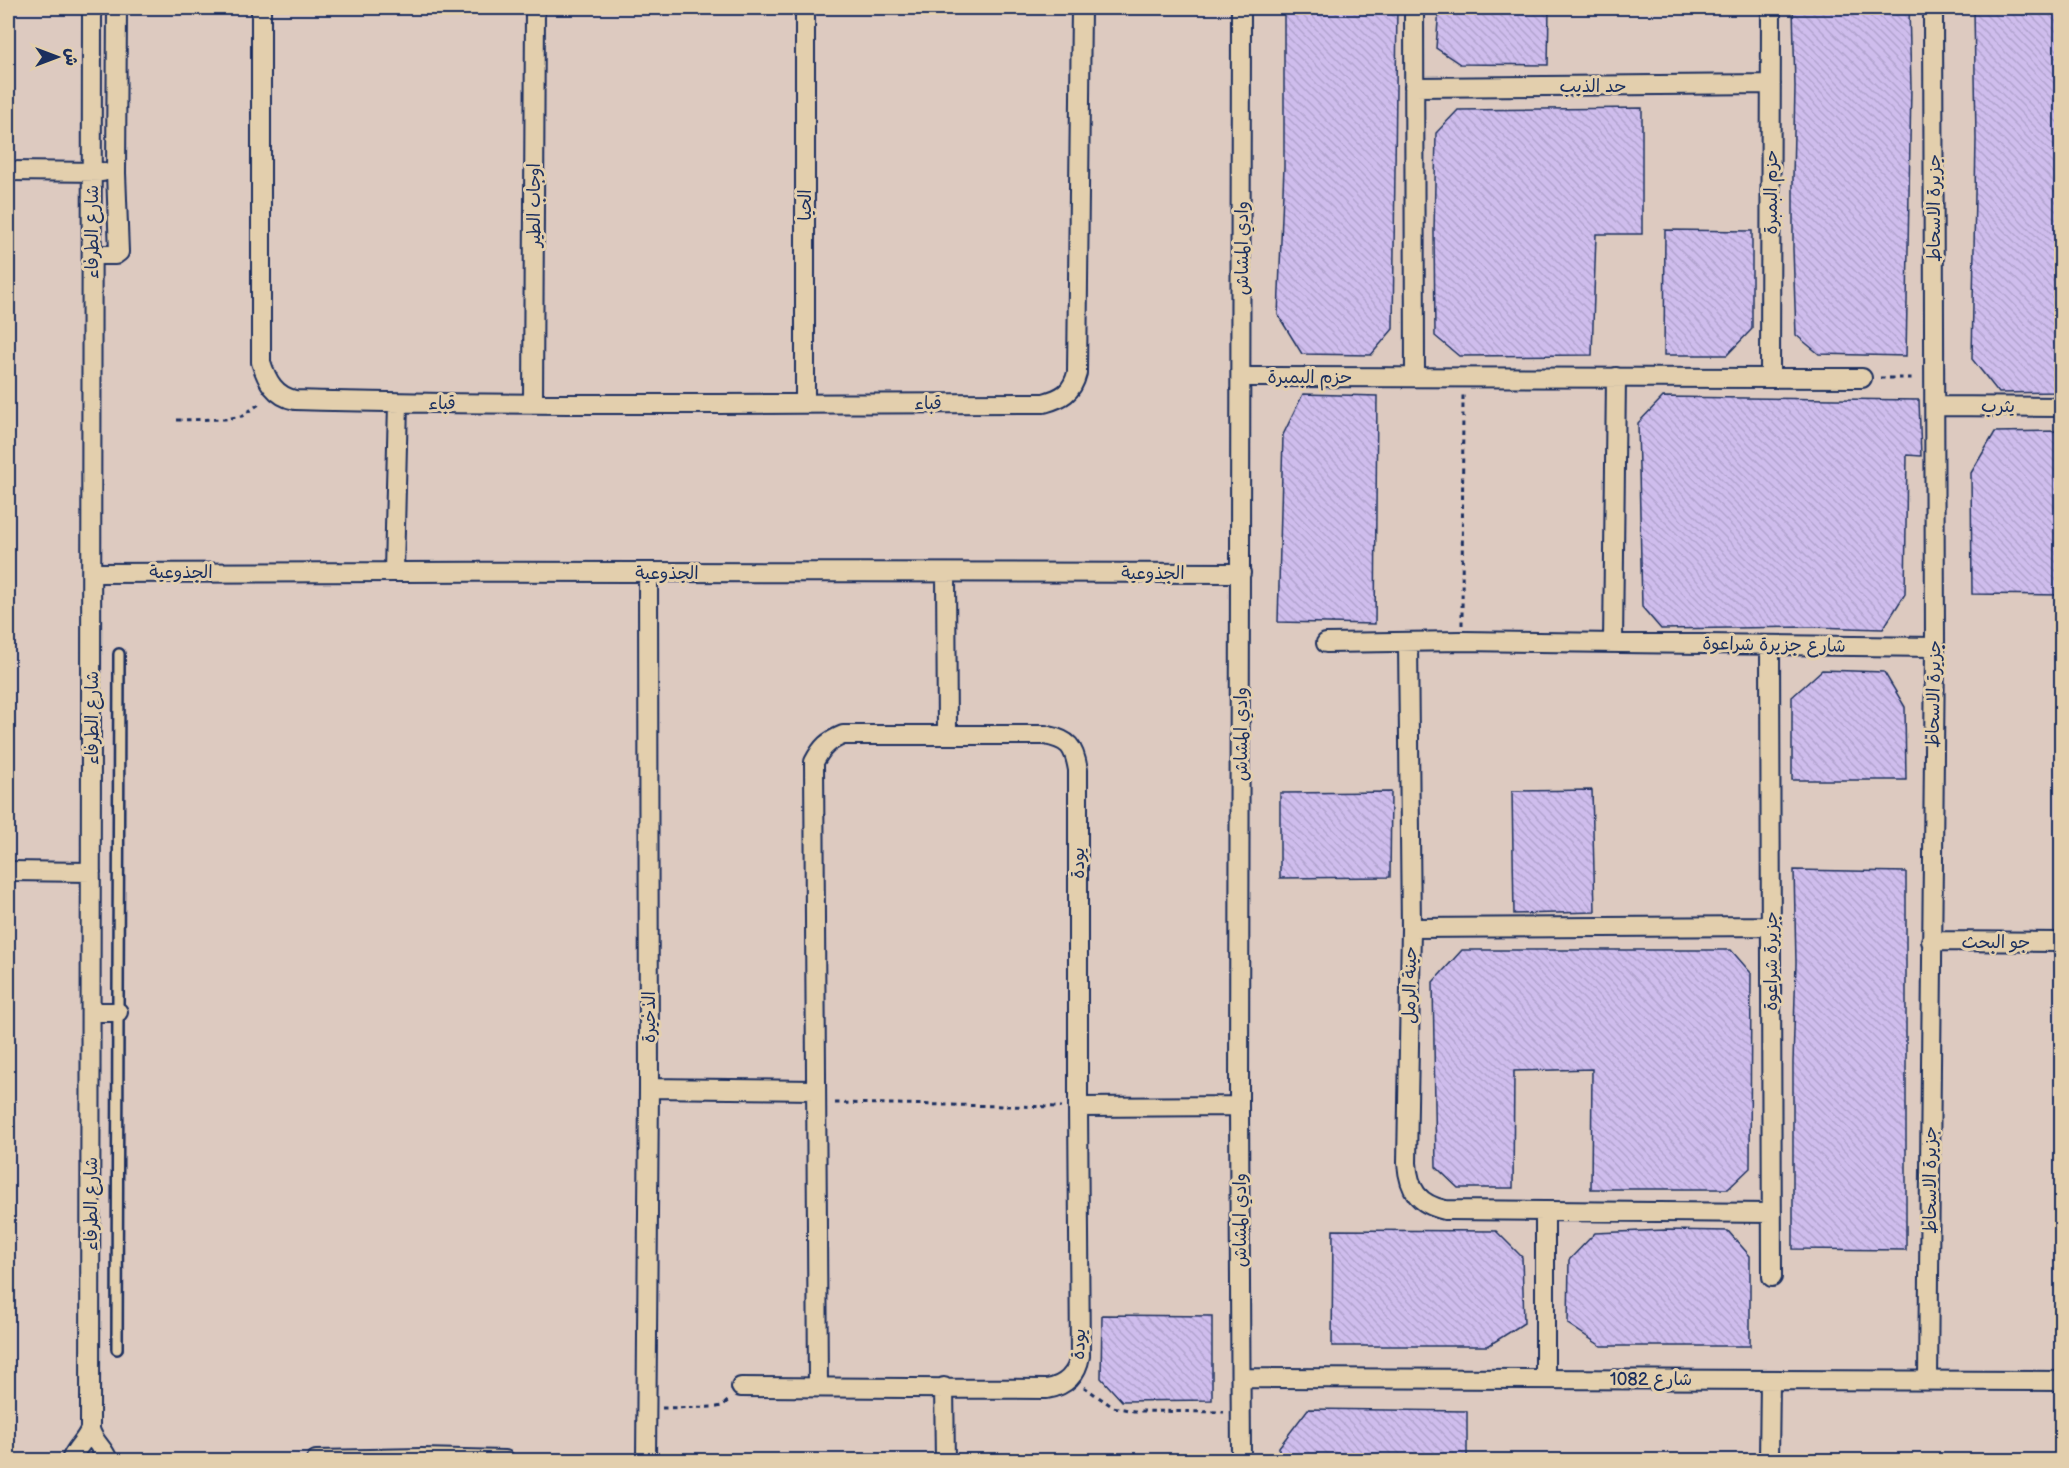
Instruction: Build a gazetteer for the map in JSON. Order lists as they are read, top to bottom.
{
  "streets": {
    "street": [
      "حد الذيب",
      "حزم البمبرة",
      "اوجاب الطير",
      "الحيا",
      "جزيرة الاسحاط",
      "شارع الطرفاء",
      "وادي المشاش",
      "قباء",
      "يثرب",
      "الجذوعية",
      "شارع جزيرة شراعوة",
      "يودة",
      "جو البحث",
      "جزيرة شراعوة",
      "حينة الرمل",
      "الذخيرة",
      "شارع 1082"
    ]
  },
  "crossings": [
    ["حد الذيب", "حزم البمبرة"],
    ["حزم البمبرة", "وادي المشاش"],
    ["اوجاب الطير", "قباء"],
    ["الحيا", "قباء"],
    ["جزيرة الاسحاط", "يثرب"],
    ["جزيرة الاسحاط", "شارع جزيرة شراعوة"],
    ["جزيرة الاسحاط", "جو البحث"],
    ["جزيرة الاسحاط", "شارع 1082"],
    ["شارع الطرفاء", "الجذوعية"],
    ["وادي المشاش", "الجذوعية"],
    ["وادي المشاش", "شارع 1082"],
    ["الجذوعية", "الذخيرة"],
    ["شارع جزيرة شراعوة", "جزيرة شراعوة"],
    ["جزيرة شراعوة", "حينة الرمل"]
  ],
  "north": "right"
}
